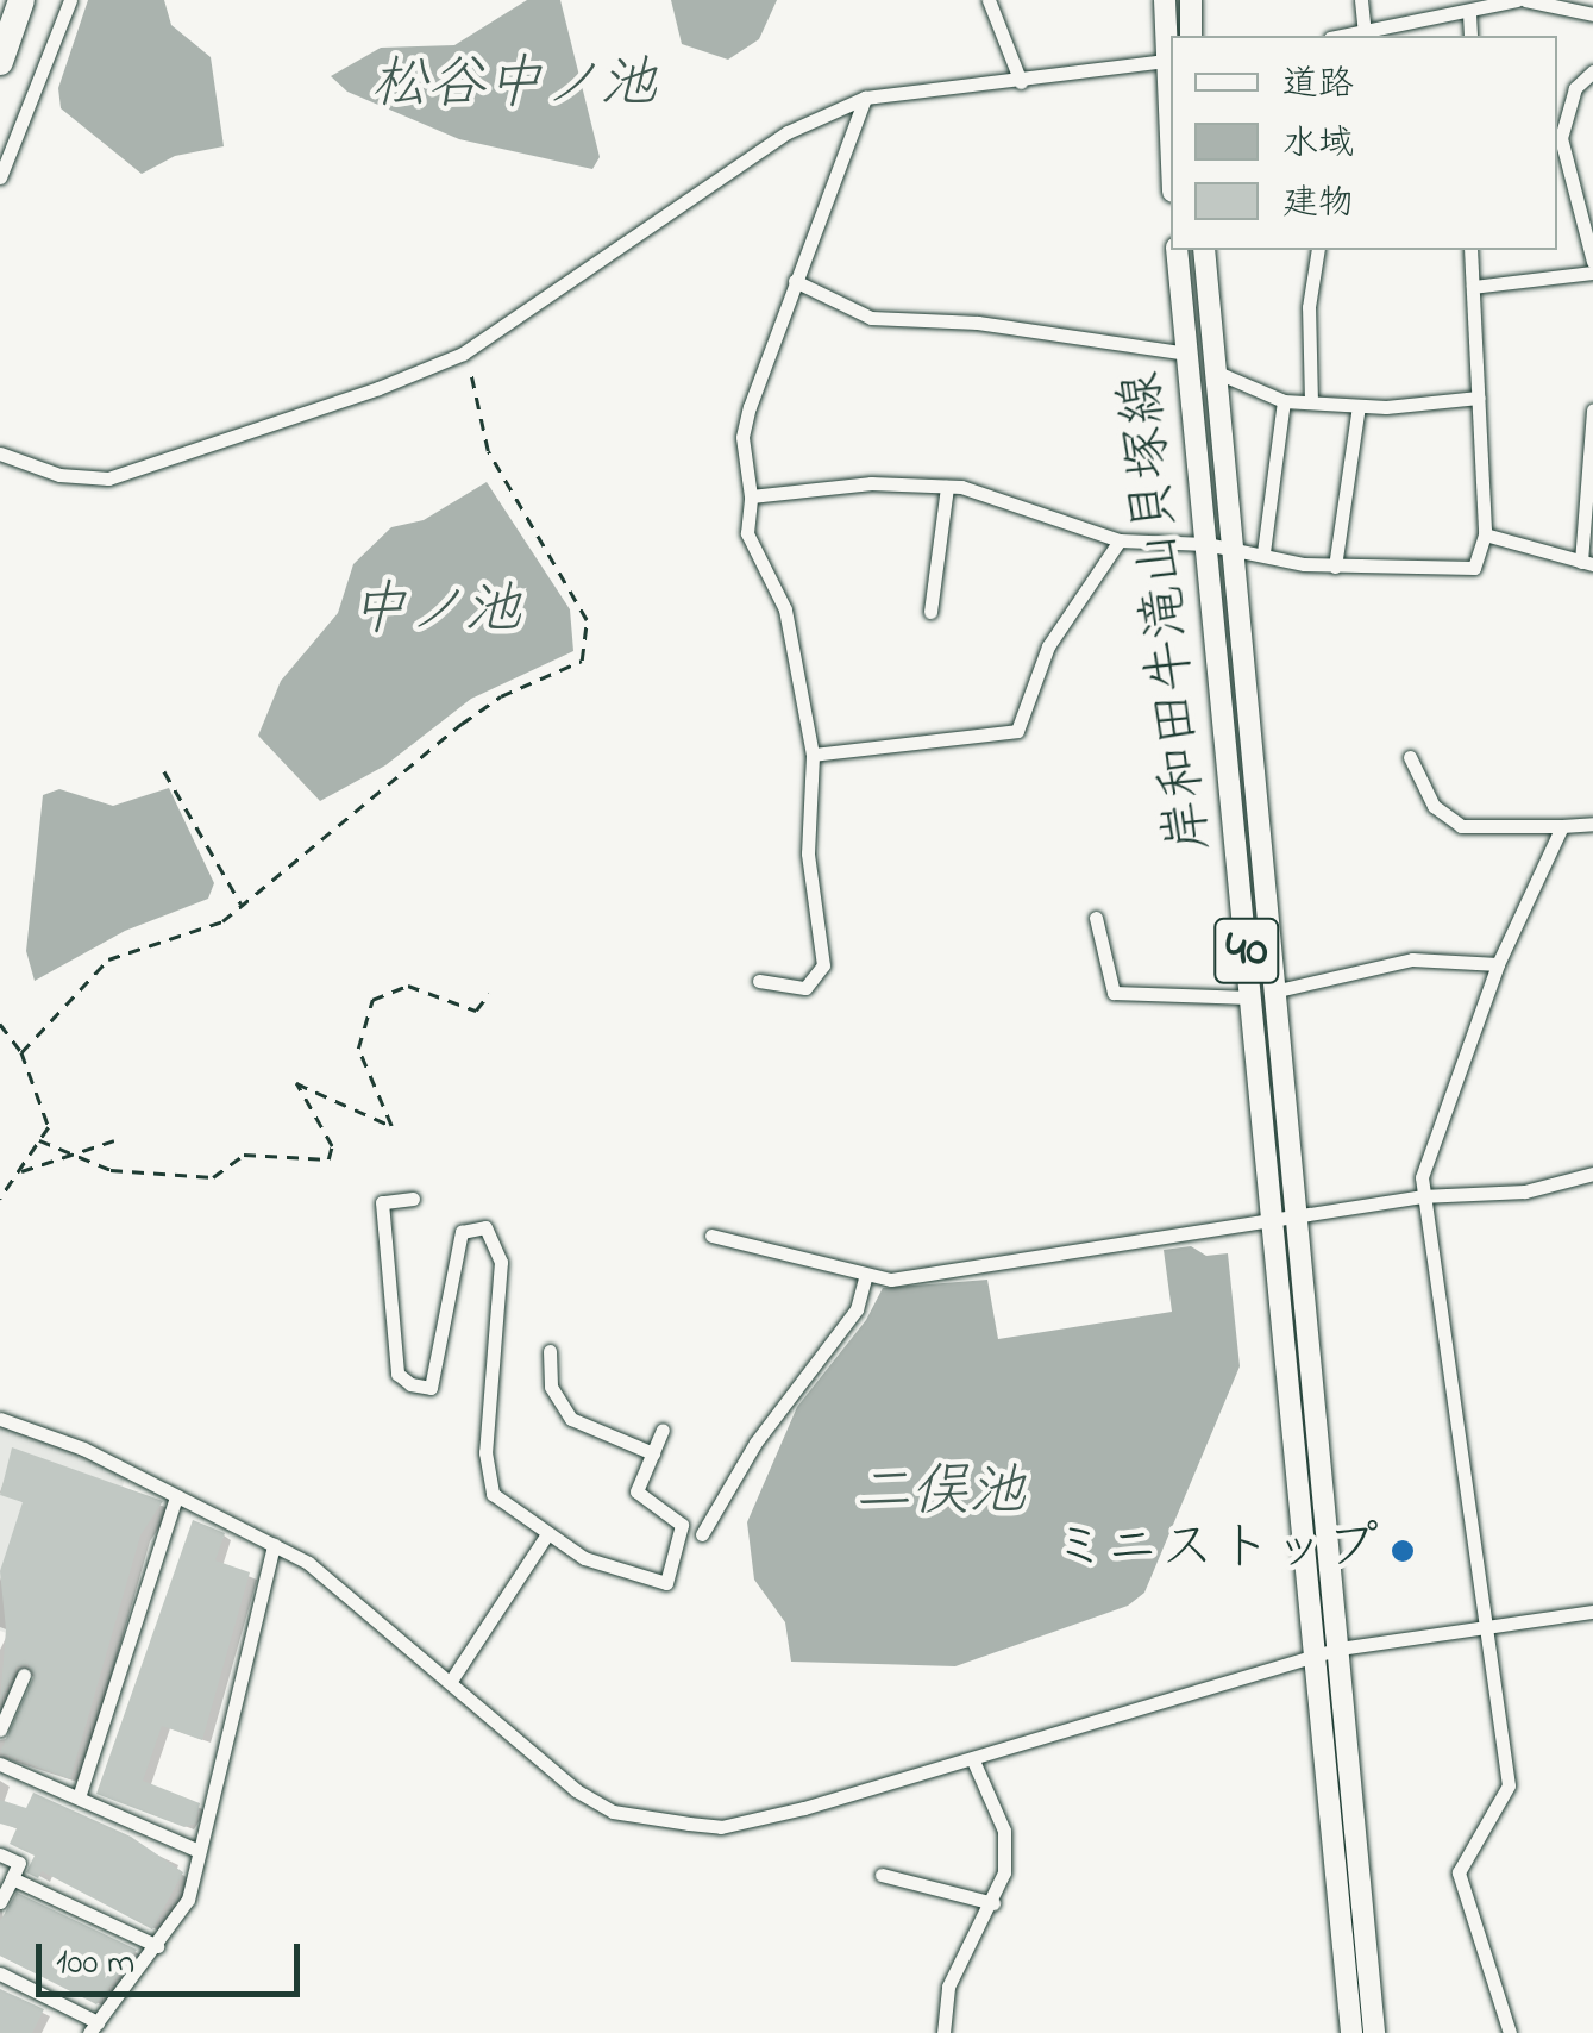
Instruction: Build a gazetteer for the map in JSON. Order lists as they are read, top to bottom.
{
  "streets": {
    "main road": ["岸和田牛滝山貝塚線", "40"]
  },
  "water": ["松谷中ノ池", "中ノ池", "二俣池"],
  "places": ["ミニストップ"],
  "legend": ["道路", "水域", "建物"],
  "scale_bar": "100 m"
}
